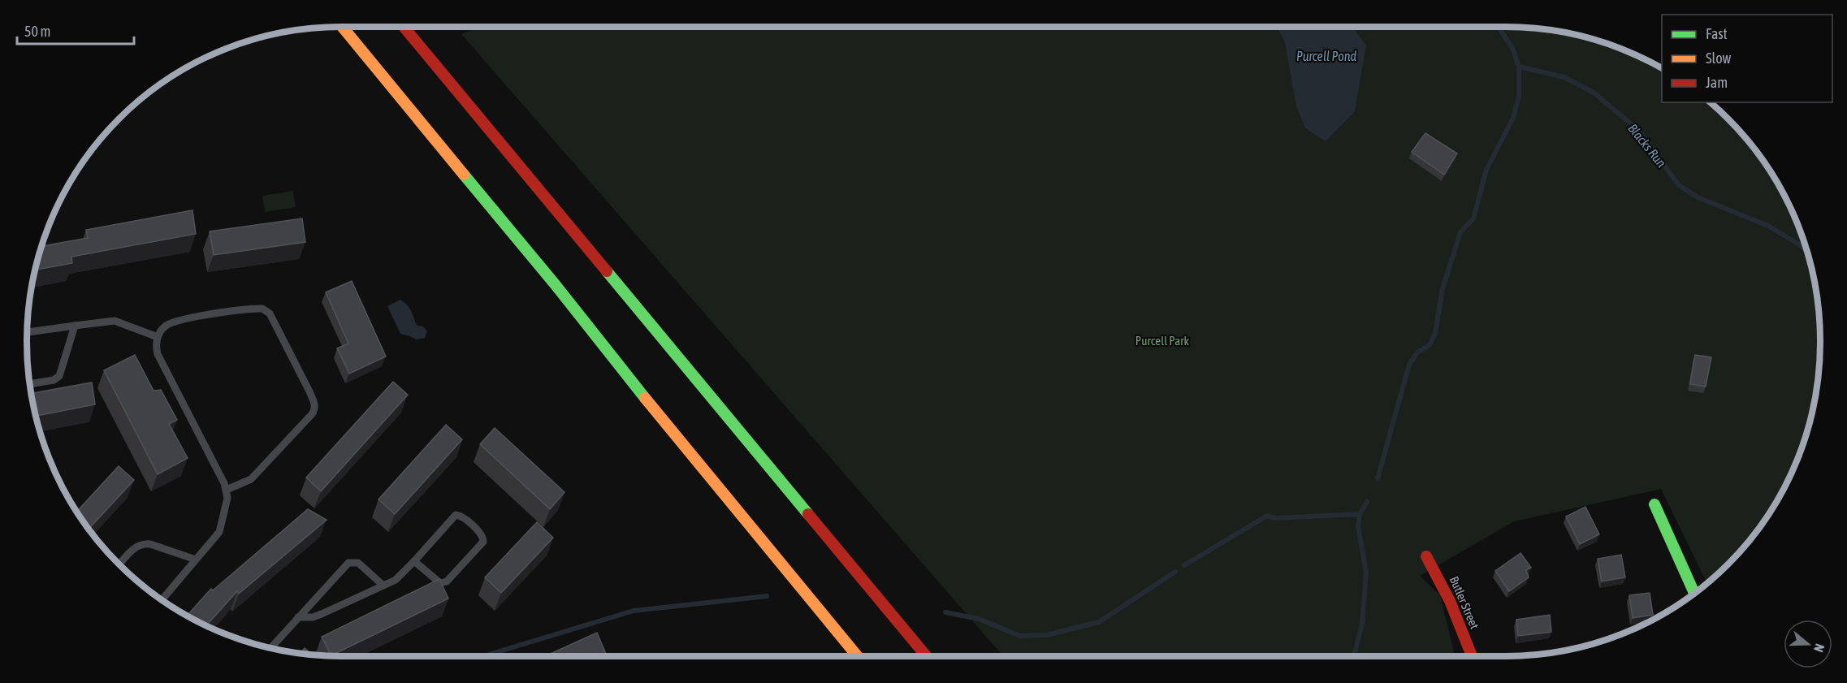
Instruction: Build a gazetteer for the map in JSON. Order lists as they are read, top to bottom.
{
  "streets": {
    "main road": ["Butler Street"]
  },
  "water": ["Purcell Pond", "Blacks Run"],
  "parks": ["Purcell Park"],
  "legend": ["Fast", "Slow", "Jam"],
  "scale_bar": "50 m",
  "north": "right"
}
